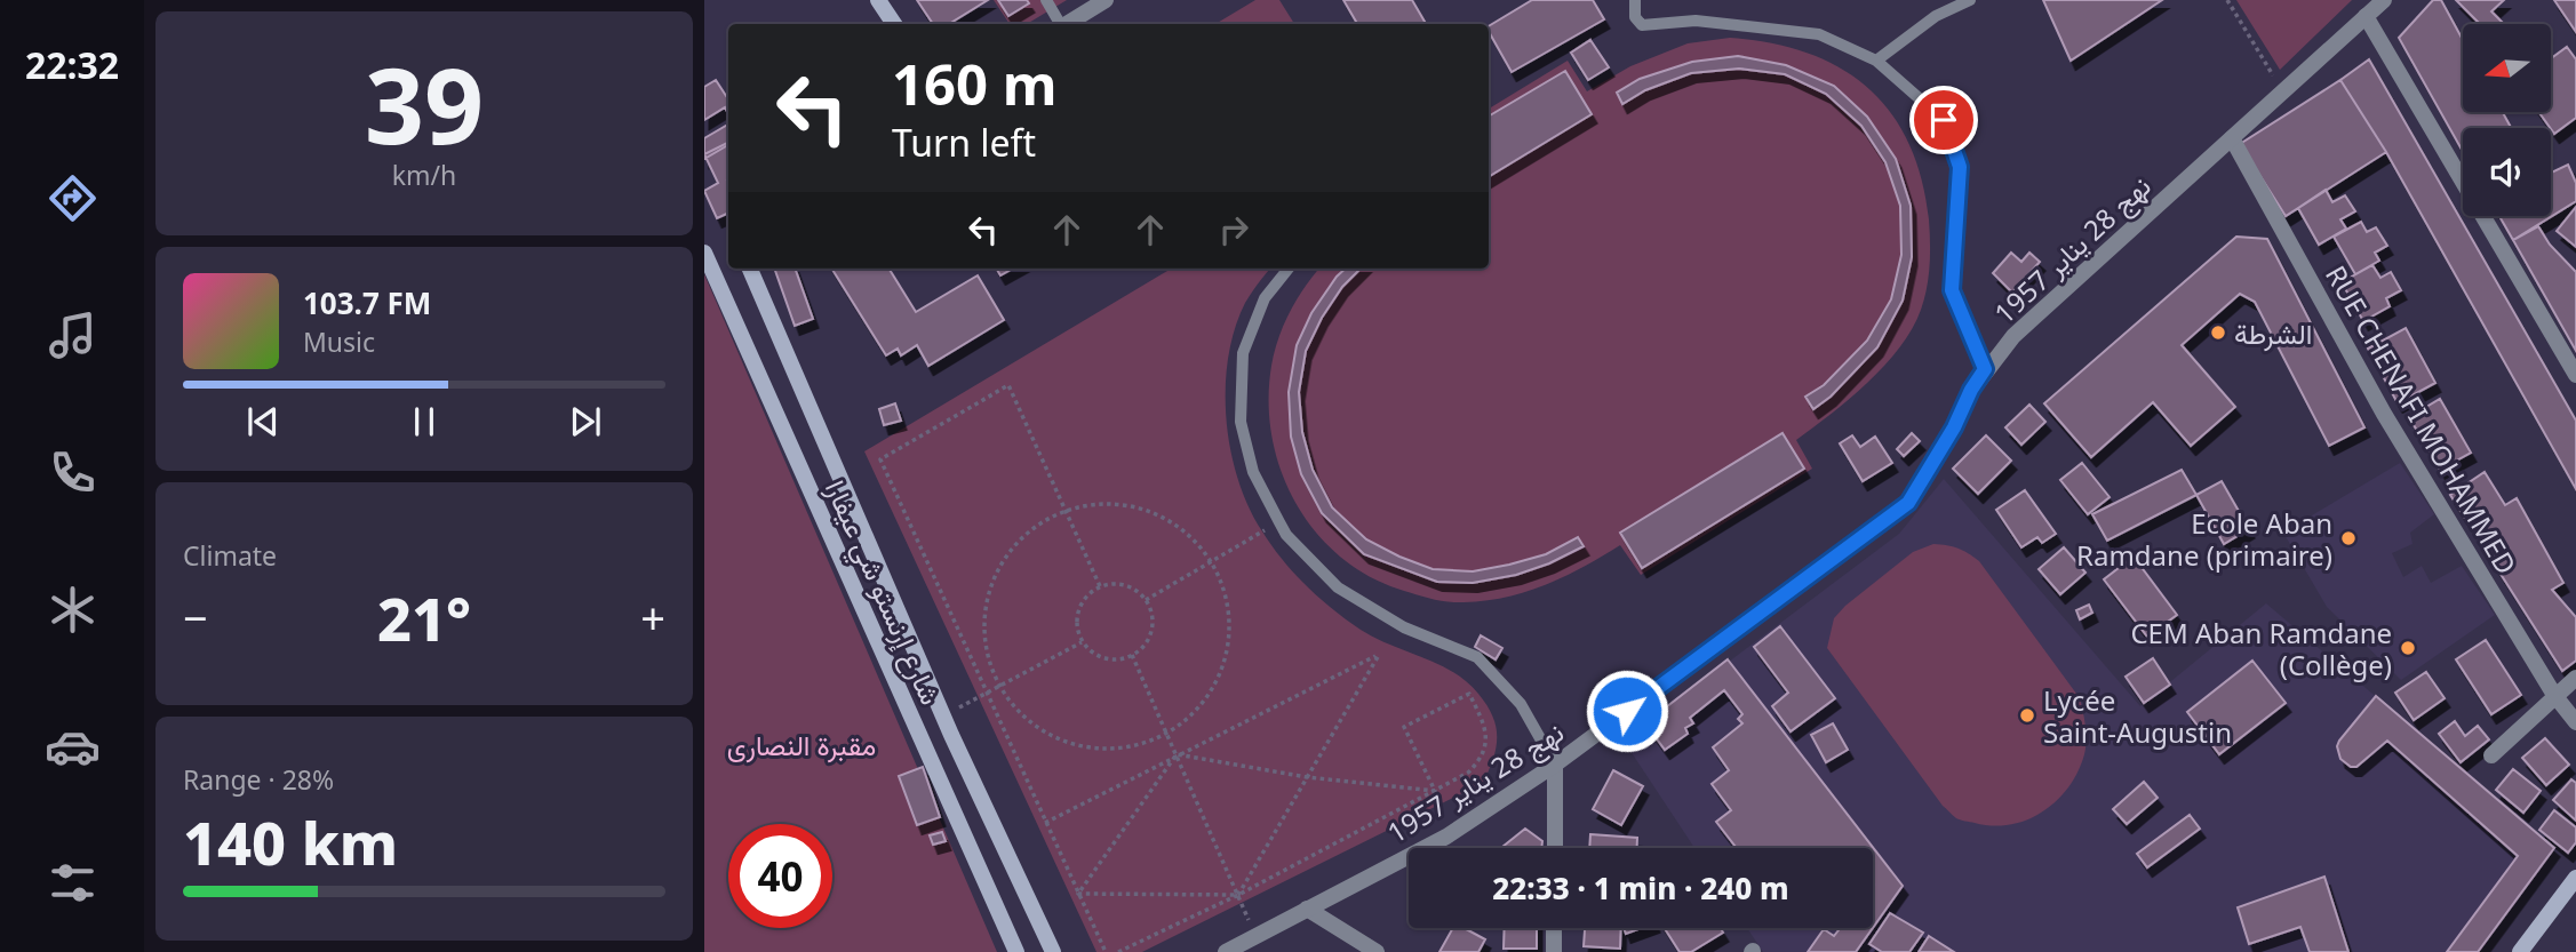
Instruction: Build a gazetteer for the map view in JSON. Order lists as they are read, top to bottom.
{
  "streets": {
    "main road": ["شارع إرنستو شي عيفارا"],
    "street": ["نهج 28 يناير 1957", "RUE CHENAFI MOHAMMED"]
  },
  "crossings": [
    ["نهج 28 يناير 1957", "RUE CHENAFI MOHAMMED"]
  ],
  "parks": ["مقبرة النصارى"],
  "places": [
    "الشرطة",
    "Ecole Aban Ramdane (primaire)",
    "CEM Aban Ramdane (Collège)",
    "Lycée Saint-Augustin"
  ],
  "north": "left",
  "page": {
    "tabs": "22:32",
    "tile": [
      ["39", "km/h"],
      "Climate",
      ["Range · 28%", "140 km"]
    ],
    "turn": ["160 m", "Turn left"],
    "song": ["103.7 FM", "Music"],
    "heat": ["−", "21°", "+"],
    "limit": "40",
    "trip": "22:33 · 1 min · 240 m"
  }
}
